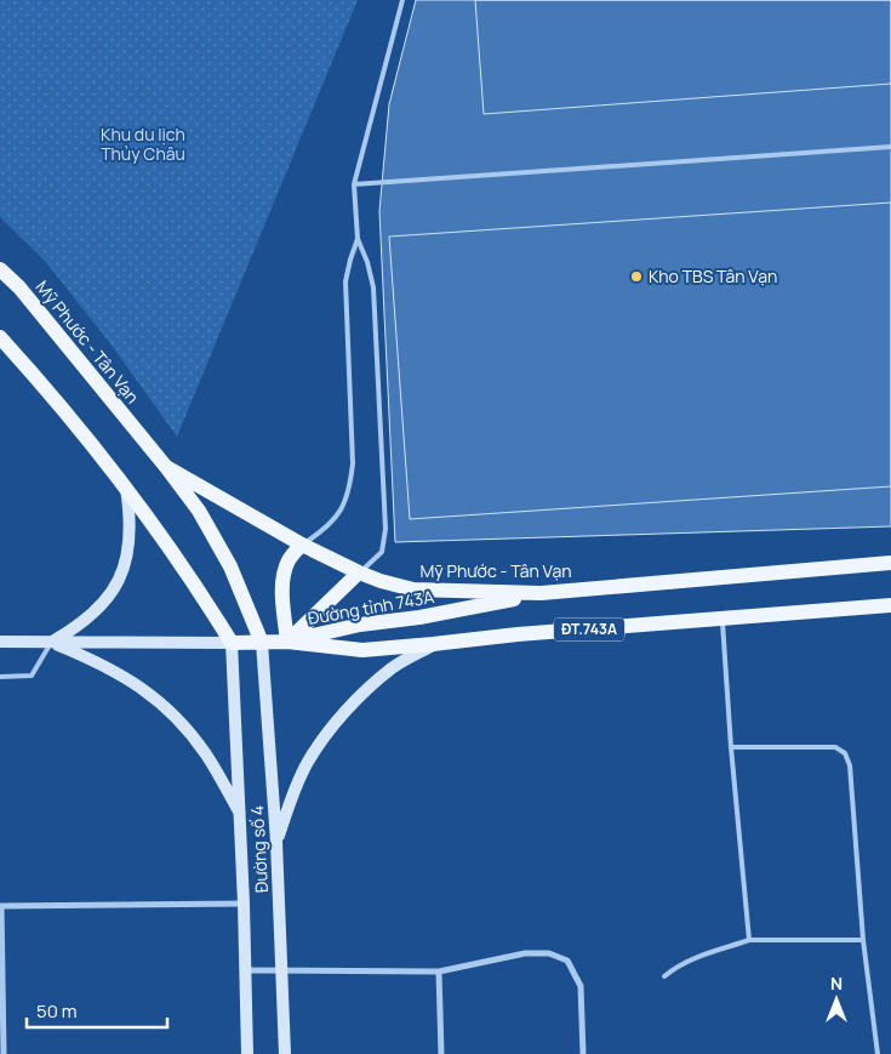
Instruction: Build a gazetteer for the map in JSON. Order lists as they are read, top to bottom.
{
  "streets": {
    "main road": ["Mỹ Phước - Tân Vạn", "Đường tỉnh 743A", "ĐT.743A"],
    "street": ["Đường số 4"]
  },
  "crossings": [
    ["Mỹ Phước - Tân Vạn", "Đường tỉnh 743A"],
    ["Mỹ Phước - Tân Vạn", "Đường số 4"],
    ["Đường tỉnh 743A", "ĐT.743A"]
  ],
  "parks": ["Khu du lịch Thủy Châu"],
  "places": ["Kho TBS Tân Vạn"],
  "scale_bar": "50 m",
  "north": "top"
}
